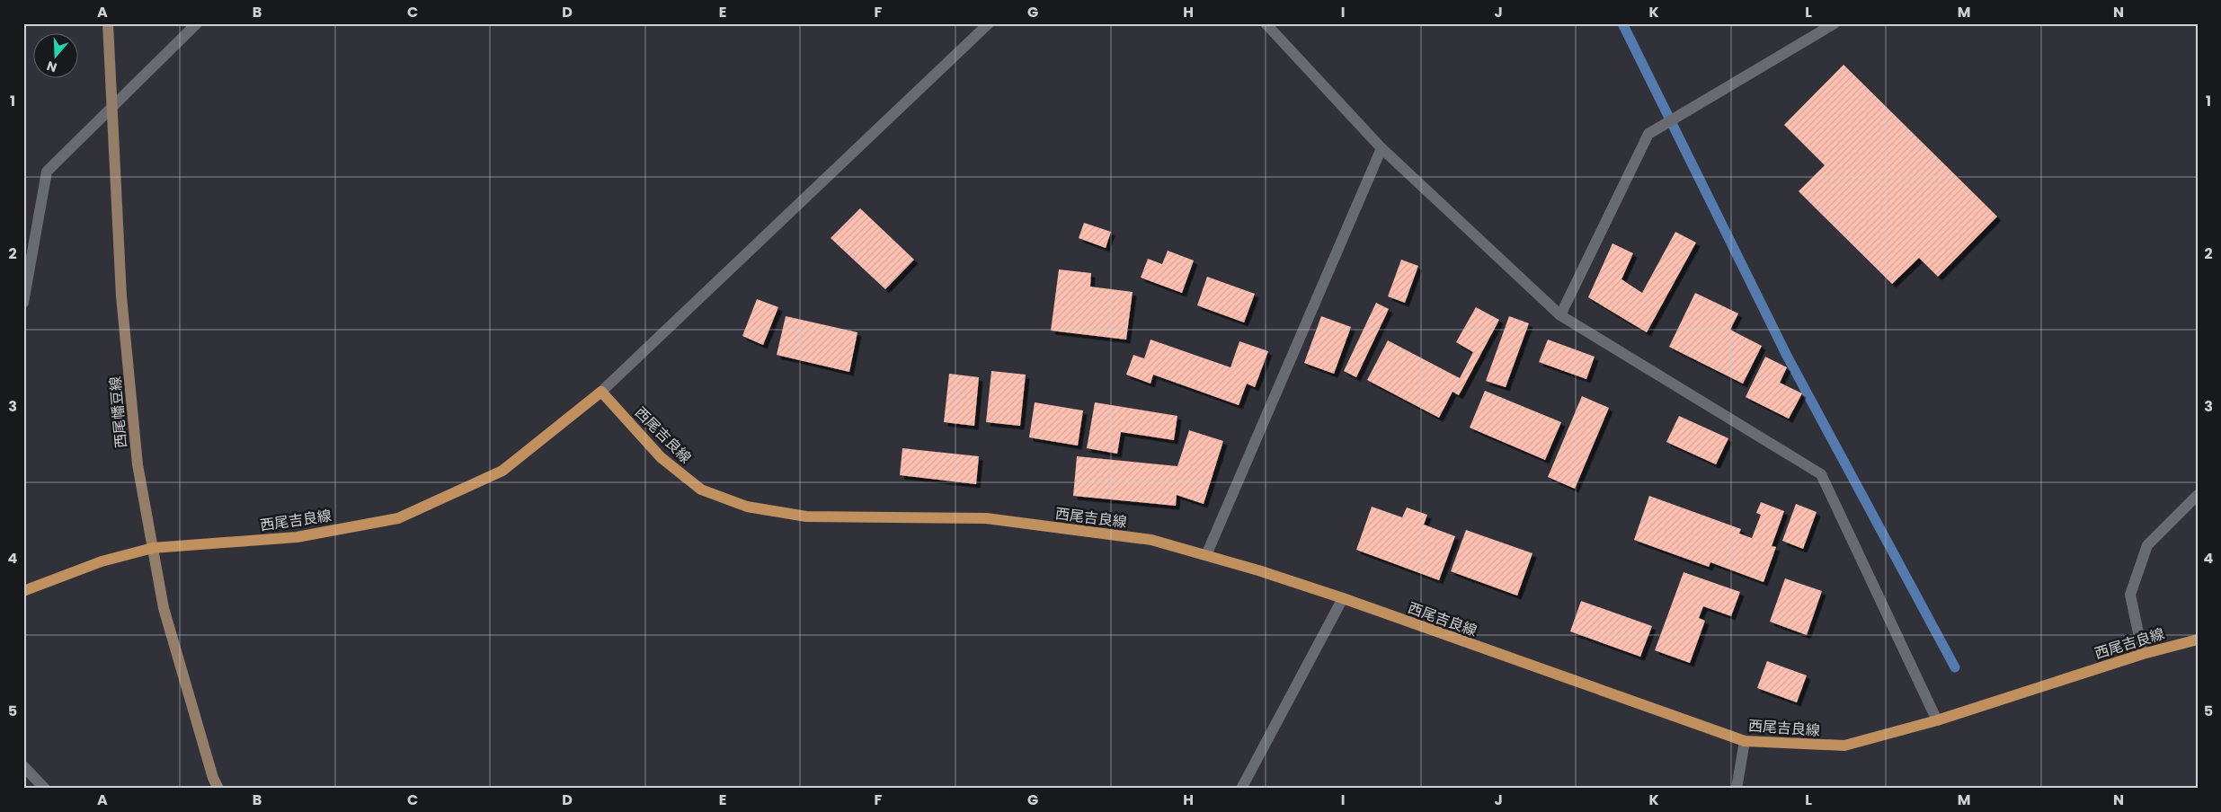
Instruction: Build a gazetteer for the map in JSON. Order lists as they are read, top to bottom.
{
  "streets": {
    "main road": ["西尾幡豆線", "西尾吉良線"]
  },
  "crossings": [
    ["西尾幡豆線", "西尾吉良線"]
  ],
  "north": "bottom",
  "grid": {
    "columns": [
      "A",
      "B",
      "C",
      "D",
      "E",
      "F",
      "G",
      "H",
      "I",
      "J",
      "K",
      "L",
      "M",
      "N"
    ],
    "rows": [
      "1",
      "2",
      "3",
      "4",
      "5"
    ]
  }
}
